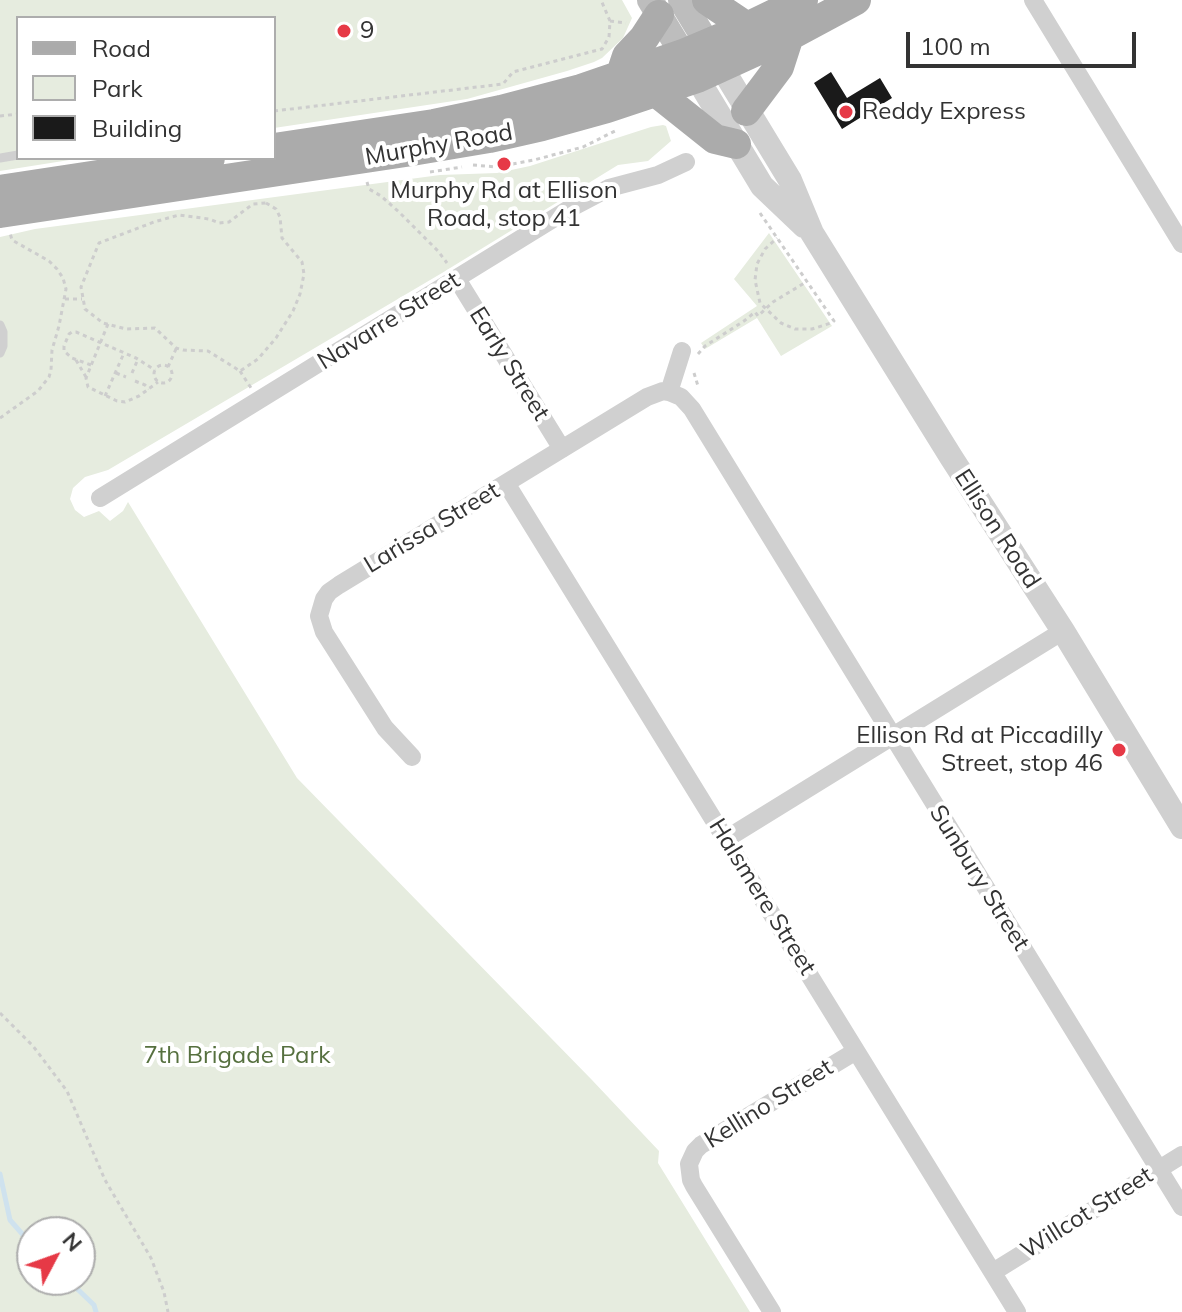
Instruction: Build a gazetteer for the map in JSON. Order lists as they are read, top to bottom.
{
  "streets": {
    "main road": ["Murphy Road", "Ellison Road"],
    "street": [
      "Navarre Street",
      "Early Street",
      "Larissa Street",
      "Sunbury Street",
      "Halsmere Street",
      "Kellino Street",
      "Willcot Street"
    ]
  },
  "crossings": [
    ["Murphy Road", "Ellison Road"],
    ["Navarre Street", "Early Street"],
    ["Early Street", "Larissa Street"],
    ["Larissa Street", "Sunbury Street"],
    ["Larissa Street", "Halsmere Street"],
    ["Sunbury Street", "Willcot Street"],
    ["Halsmere Street", "Kellino Street"],
    ["Halsmere Street", "Willcot Street"]
  ],
  "parks": ["7th Brigade Park"],
  "places": [
    "9",
    "Reddy Express",
    "Murphy Rd at Ellison Road, stop 41",
    "Ellison Rd at Piccadilly Street, stop 46"
  ],
  "legend": ["Road", "Park", "Building"],
  "scale_bar": "100 m",
  "north": "top right"
}
